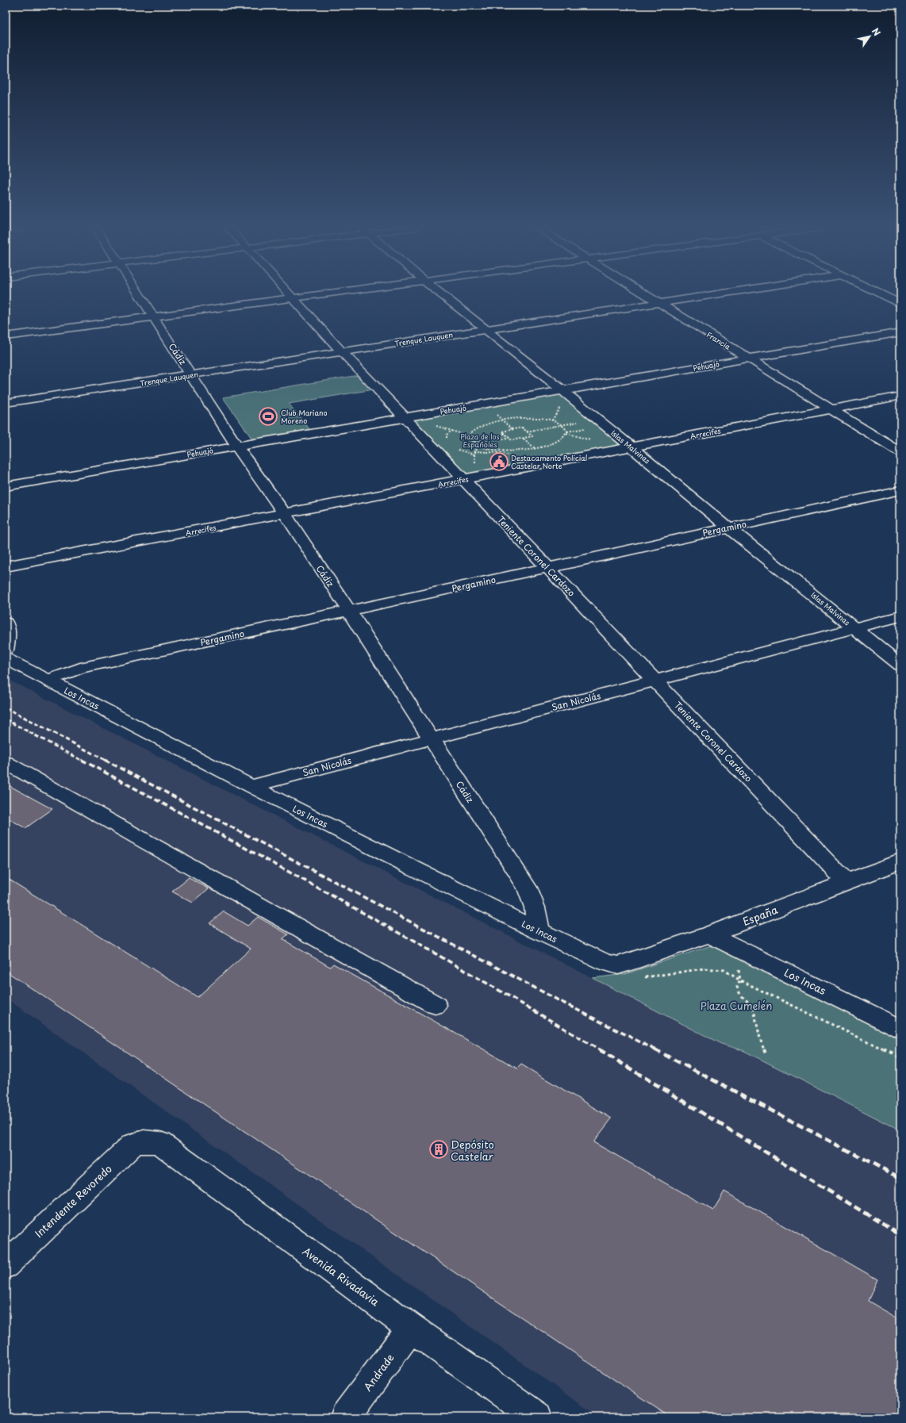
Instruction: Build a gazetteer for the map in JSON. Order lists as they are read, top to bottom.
{
  "streets": {
    "street": [
      "Trenque Lauquen",
      "Francia",
      "Cádiz",
      "Pehuajó",
      "Arrecifes",
      "Islas Malvinas",
      "Pergamino",
      "Teniente Coronel Cardozo",
      "Los Incas",
      "San Nicolás",
      "España",
      "Intendente Revoredo",
      "Avenida Rivadavia",
      "Andrade"
    ]
  },
  "crossings": [
    ["Trenque Lauquen", "Francia"],
    ["Trenque Lauquen", "Cádiz"],
    ["Trenque Lauquen", "Islas Malvinas"],
    ["Trenque Lauquen", "Teniente Coronel Cardozo"],
    ["Francia", "Pehuajó"],
    ["Francia", "Arrecifes"],
    ["Cádiz", "Pehuajó"],
    ["Cádiz", "Arrecifes"],
    ["Cádiz", "Pergamino"],
    ["Cádiz", "Los Incas"],
    ["Cádiz", "San Nicolás"],
    ["Pehuajó", "Islas Malvinas"],
    ["Pehuajó", "Teniente Coronel Cardozo"],
    ["Arrecifes", "Islas Malvinas"],
    ["Arrecifes", "Teniente Coronel Cardozo"],
    ["Islas Malvinas", "Pergamino"],
    ["Islas Malvinas", "San Nicolás"],
    ["Pergamino", "Teniente Coronel Cardozo"],
    ["Pergamino", "Los Incas"],
    ["Teniente Coronel Cardozo", "San Nicolás"],
    ["Teniente Coronel Cardozo", "España"],
    ["Los Incas", "San Nicolás"],
    ["Los Incas", "España"],
    ["Intendente Revoredo", "Avenida Rivadavia"],
    ["Avenida Rivadavia", "Andrade"]
  ],
  "parks": ["Plaza de los Españoles", "Plaza Cumelén"],
  "places": {
    "sports": ["Club Mariano Moreno"],
    "public building": ["Destacamento Policial Castelar Norte"],
    "building": ["Depósito Castelar"]
  },
  "north": "top right"
}
